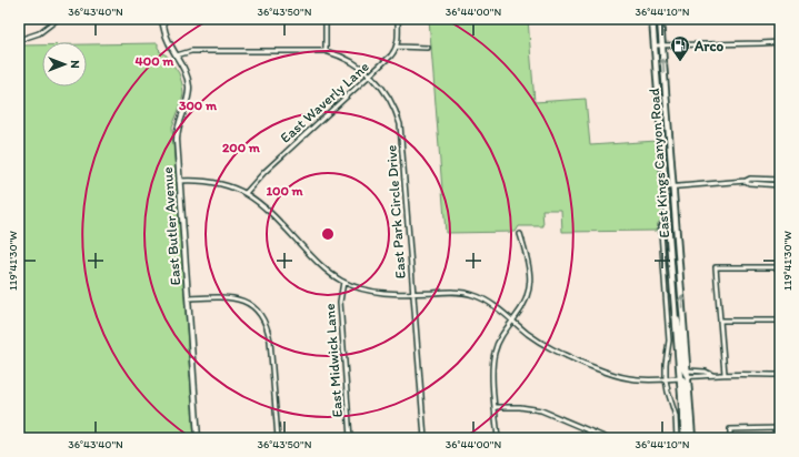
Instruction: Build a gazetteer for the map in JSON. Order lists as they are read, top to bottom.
{
  "streets": {
    "main road": ["East Kings Canyon Road"],
    "street": [
      "East Waverly Lane",
      "East Park Circle Drive",
      "East Butler Avenue",
      "East Midwick Lane"
    ]
  },
  "crossings": [
    ["East Waverly Lane", "East Park Circle Drive"]
  ],
  "places": {
    "fuel station": ["Arco"]
  },
  "north": "right",
  "coordinates": [
    "36°43'40\"N",
    "36°43'50\"N",
    "36°44'00\"N",
    "36°44'10\"N",
    "119°41'30\"W"
  ],
  "rings": [
    "400 m",
    "300 m",
    "200 m",
    "100 m"
  ]
}
